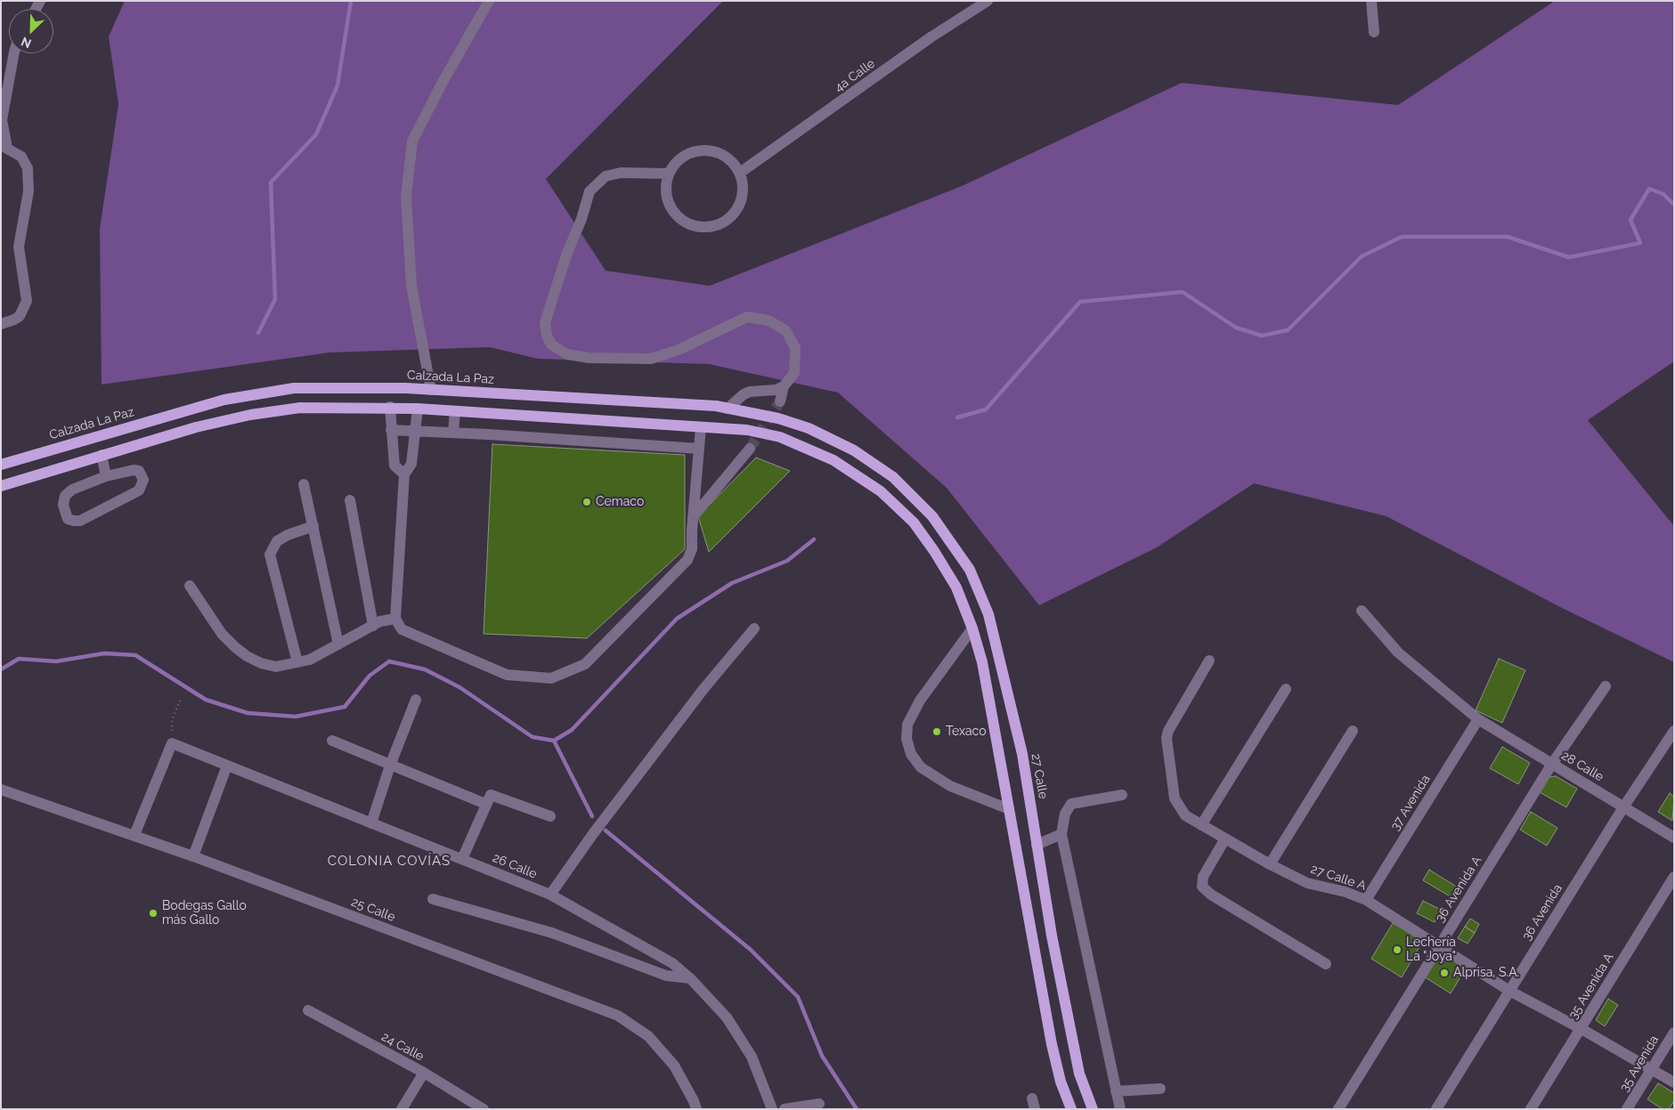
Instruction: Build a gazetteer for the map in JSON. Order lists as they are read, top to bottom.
{
  "streets": {
    "main road": ["Calzada La Paz", "27 Calle"],
    "street": [
      "4a Calle",
      "28 Calle",
      "37 Avenida",
      "26 Calle",
      "27 Calle A",
      "36 Avenida A",
      "25 Calle",
      "36 Avenida",
      "35 Avenida A",
      "24 Calle",
      "35 Avenida"
    ]
  },
  "crossings": [
    ["Calzada La Paz", "27 Calle"],
    ["28 Calle", "37 Avenida"],
    ["28 Calle", "36 Avenida A"],
    ["28 Calle", "36 Avenida"],
    ["37 Avenida", "27 Calle A"],
    ["27 Calle A", "36 Avenida A"],
    ["27 Calle A", "36 Avenida"],
    ["27 Calle A", "35 Avenida A"],
    ["27 Calle A", "35 Avenida"]
  ],
  "districts": ["COLONIA COVÍAS"],
  "places": [
    "Cemaco",
    "Texaco",
    "Bodegas Gallo más Gallo",
    "Lechería La \"Joya\"",
    "Alprisa, S.A."
  ],
  "north": "bottom left"
}
